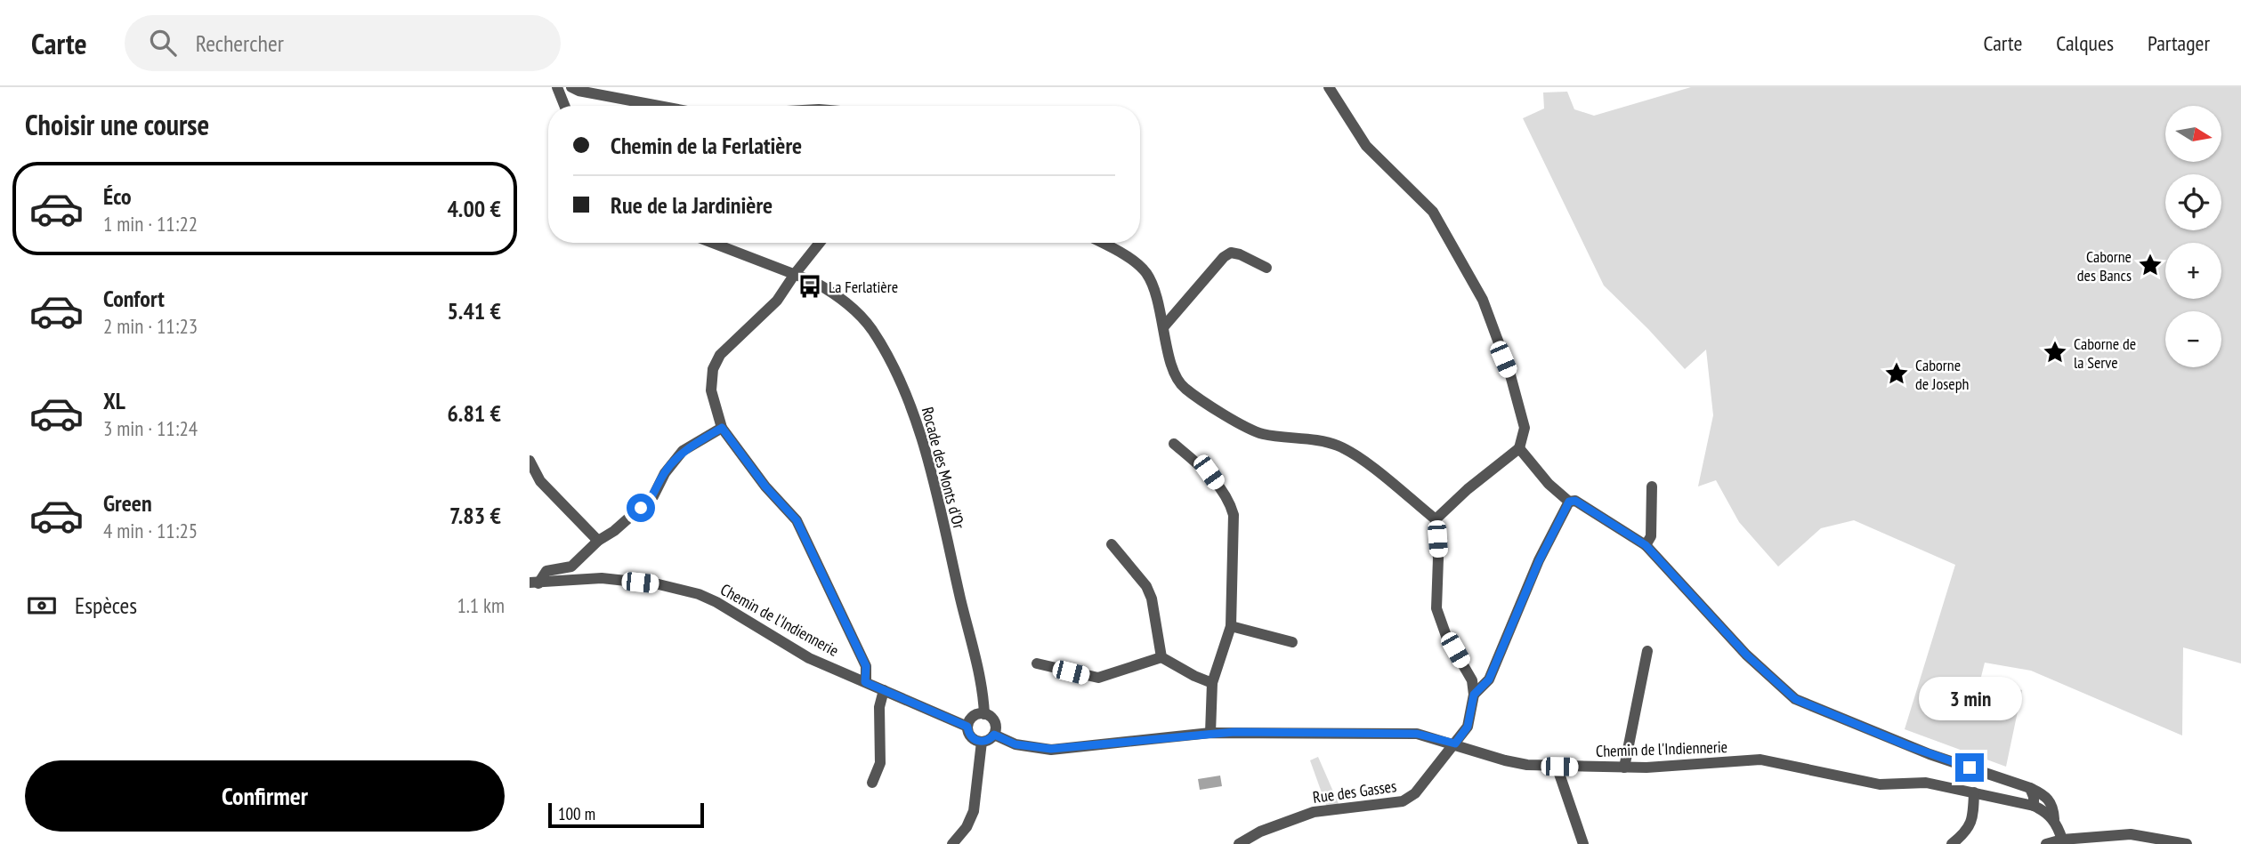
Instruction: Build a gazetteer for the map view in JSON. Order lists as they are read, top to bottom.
{
  "streets": {
    "street": ["Rocade des Monts d'Or", "Chemin de l'Indiennerie", "Rue des Gasses"]
  },
  "crossings": [
    ["Rocade des Monts d'Or", "Chemin de l'Indiennerie"],
    ["Chemin de l'Indiennerie", "Rue des Gasses"]
  ],
  "places": {
    "place": ["Caborne des Bancs", "Caborne de la Serve", "Caborne de Joseph"],
    "bus stop": ["La Ferlatière"]
  },
  "scale_bar": "100 m",
  "north": "right",
  "page": {
    "header": "Carte",
    "search": "Rechercher",
    "nav": ["Carte", "Calques", "Partager"],
    "heading": "Choisir une course",
    "map_buttons": ["+", "−"],
    "banner": ["Chemin de la Ferlatière", "Rue de la Jardinière"],
    "list": [
      {
        "name": "Éco",
        "note": "1 min · 11:22",
        "value": "4.00 €"
      },
      {
        "name": "Confort",
        "note": "2 min · 11:23",
        "value": "5.41 €"
      },
      {
        "name": "XL",
        "note": "3 min · 11:24",
        "value": "6.81 €"
      },
      {
        "name": "Green",
        "note": "4 min · 11:25",
        "value": "7.83 €"
      }
    ],
    "pay": ["Espèces", "1.1 km"],
    "bubble": "3 min",
    "buttons": "Confirmer",
    "scale": "100 m"
  }
}
